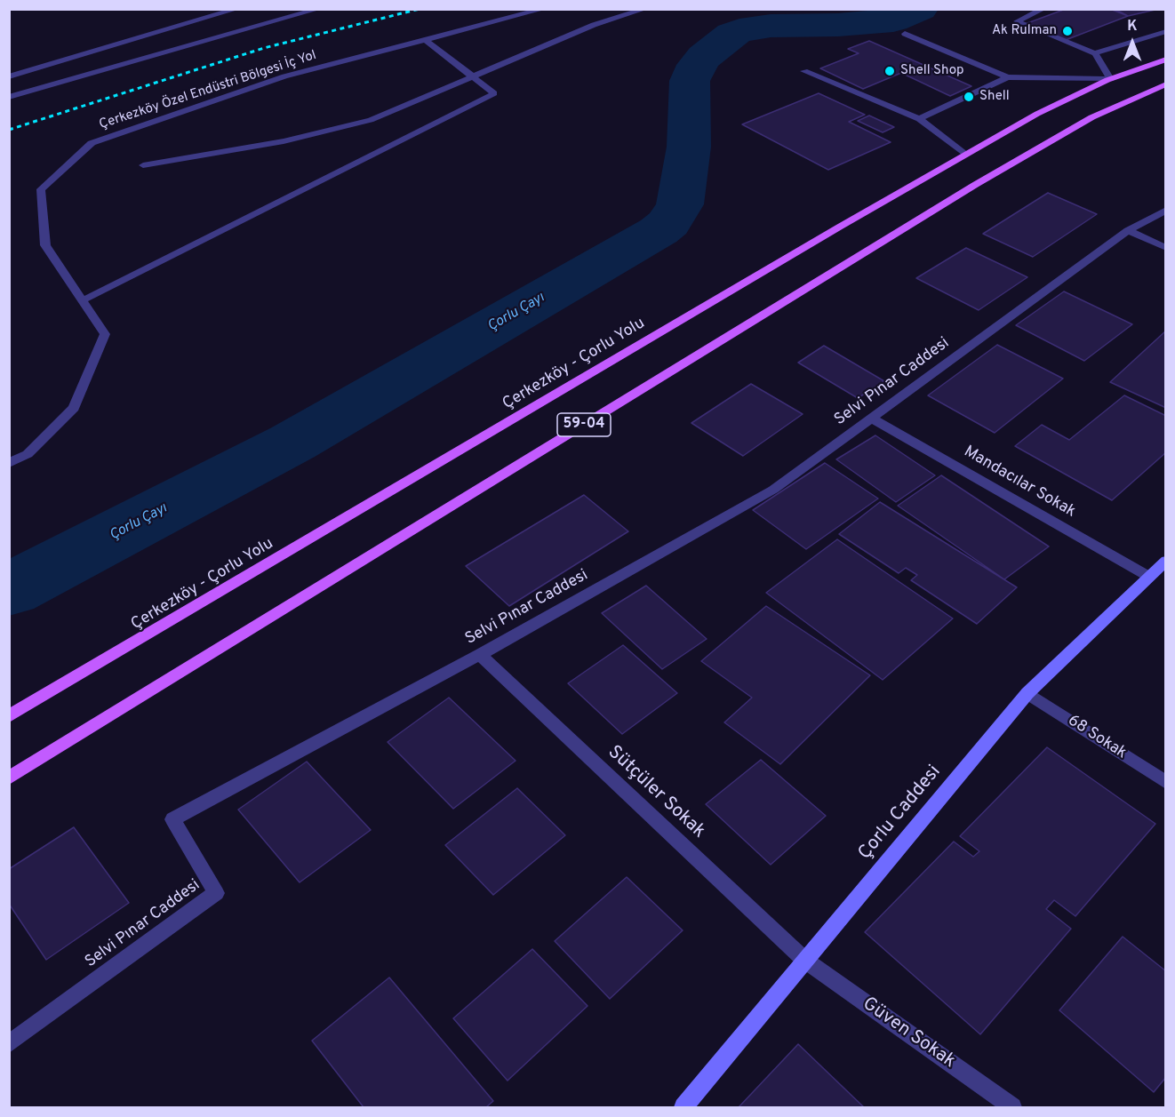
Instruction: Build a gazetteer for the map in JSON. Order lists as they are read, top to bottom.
{
  "streets": {
    "main road": ["Çerkezköy - Çorlu Yolu", "59-04", "Çorlu Caddesi"],
    "street": [
      "Çerkezköy Özel Endüstri Bölgesi İç Yol",
      "Selvi Pınar Caddesi",
      "Mandacılar Sokak",
      "68 Sokak",
      "Sütçüler Sokak",
      "Güven Sokak"
    ]
  },
  "crossings": [
    ["Selvi Pınar Caddesi", "Mandacılar Sokak"],
    ["Selvi Pınar Caddesi", "Sütçüler Sokak"],
    ["Mandacılar Sokak", "Çorlu Caddesi"],
    ["68 Sokak", "Çorlu Caddesi"],
    ["Sütçüler Sokak", "Çorlu Caddesi"],
    ["Sütçüler Sokak", "Güven Sokak"],
    ["Çorlu Caddesi", "Güven Sokak"]
  ],
  "water": ["Çorlu Çayı"],
  "places": ["Ak Rulman", "Shell Shop", "Shell"],
  "north": "top"
}
